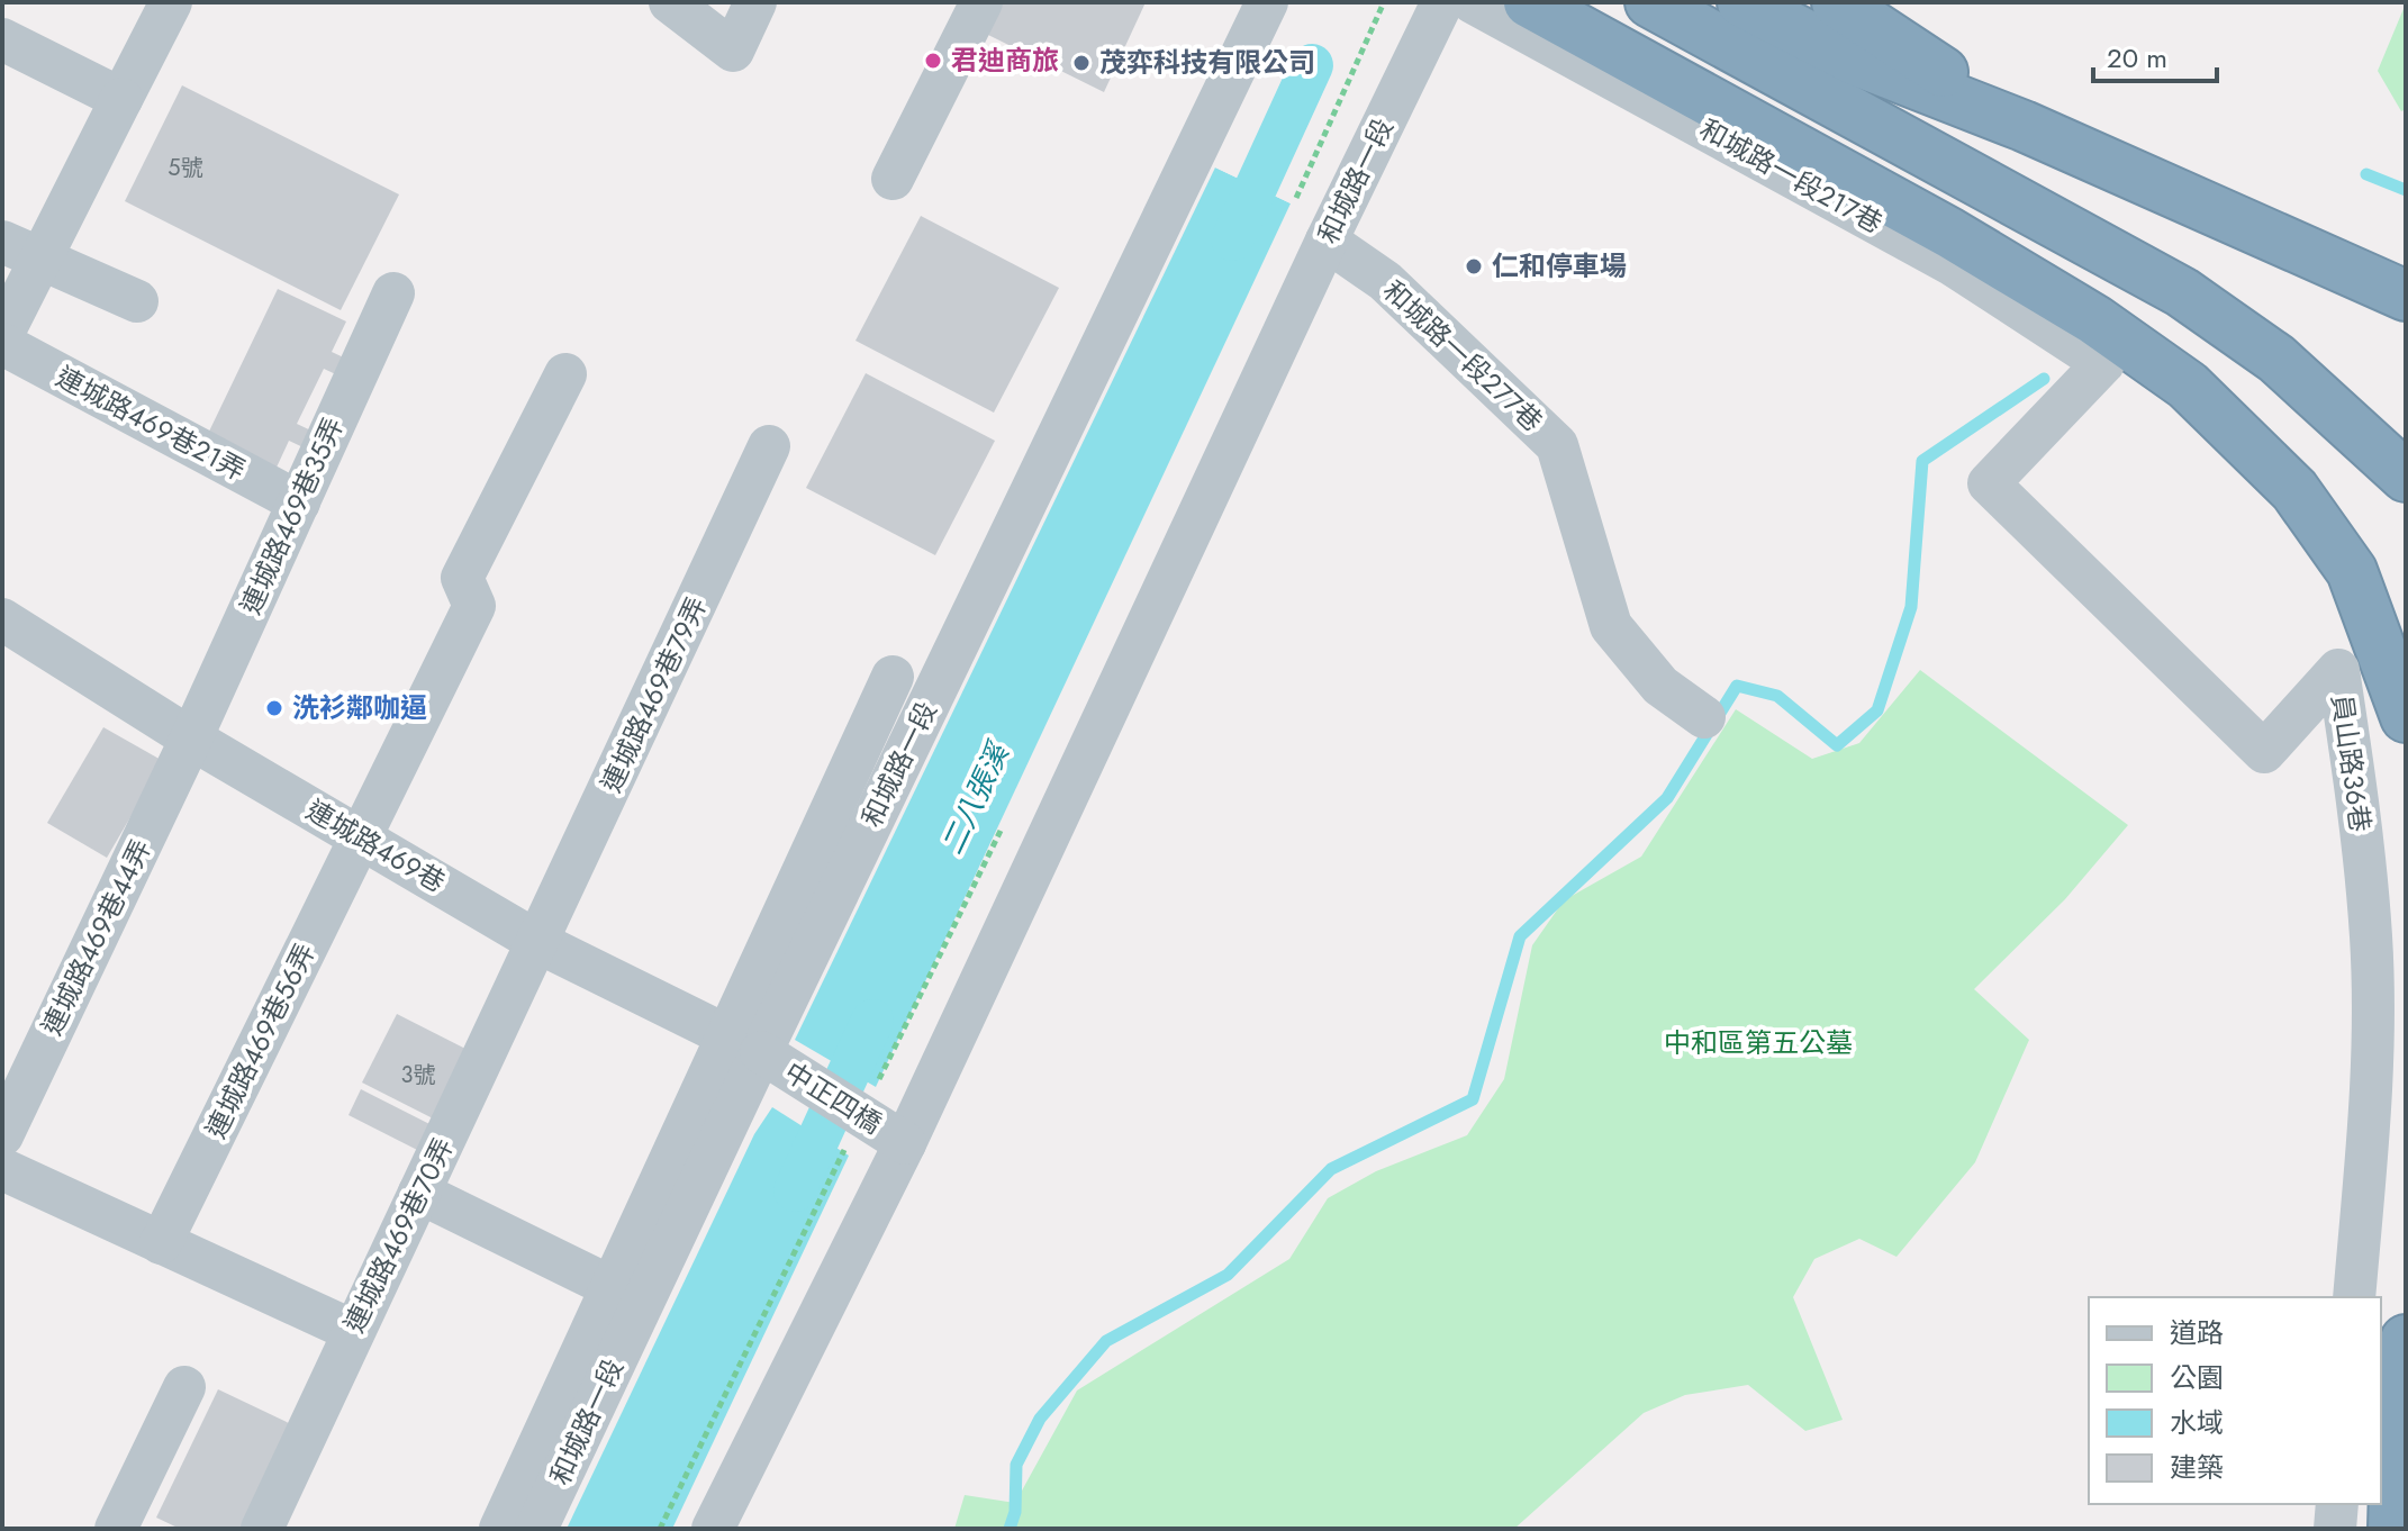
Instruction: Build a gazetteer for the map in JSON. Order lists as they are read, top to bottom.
{
  "streets": {
    "street": [
      "和城路一段217巷",
      "和城路一段",
      "和城路一段277巷",
      "連城路469巷21弄",
      "連城路469巷35弄",
      "連城路469巷79弄",
      "員山路36巷",
      "連城路469巷",
      "連城路469巷44弄",
      "連城路469巷56弄",
      "中正四橋",
      "連城路469巷70弄"
    ]
  },
  "crossings": [
    ["和城路一段217巷", "員山路36巷"],
    ["和城路一段", "和城路一段277巷"],
    ["和城路一段", "連城路469巷"],
    ["和城路一段", "中正四橋"],
    ["連城路469巷21弄", "連城路469巷35弄"],
    ["連城路469巷35弄", "連城路469巷"],
    ["連城路469巷35弄", "連城路469巷44弄"],
    ["連城路469巷79弄", "連城路469巷"],
    ["連城路469巷79弄", "連城路469巷70弄"],
    ["連城路469巷", "連城路469巷44弄"],
    ["連城路469巷", "連城路469巷56弄"],
    ["連城路469巷", "中正四橋"],
    ["連城路469巷", "連城路469巷70弄"]
  ],
  "water": ["二八張溪"],
  "parks": ["中和區第五公墓"],
  "places": [
    "君迪商旅",
    "茂弈科技有限公司",
    "仁和停車場",
    "洗衫鄰咖逼"
  ],
  "house_numbers": ["5號", "3號"],
  "legend": [
    "道路",
    "公園",
    "水域",
    "建築"
  ],
  "scale_bar": "20 m"
}
